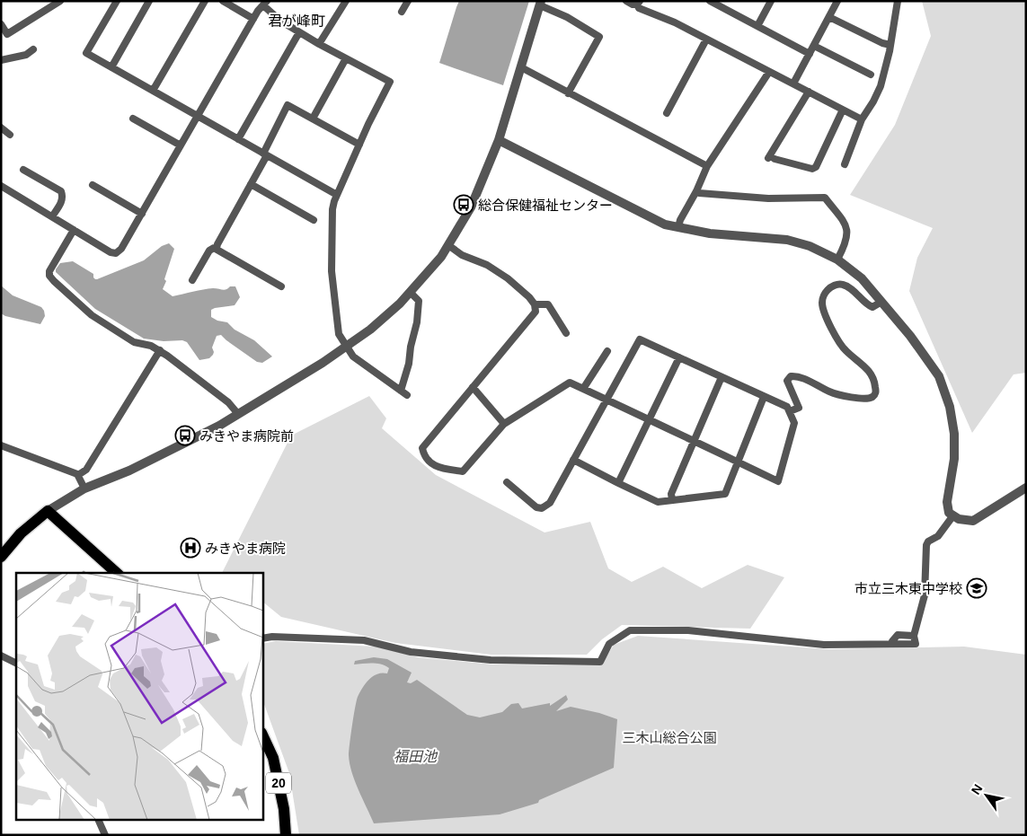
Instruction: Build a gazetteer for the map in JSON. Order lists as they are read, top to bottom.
{
  "streets": {
    "main road": ["20"]
  },
  "districts": ["君が峰町"],
  "water": ["福田池"],
  "parks": ["三木山総合公園"],
  "places": {
    "bus stop": ["総合保健福祉センター", "みきやま病院前"],
    "hospital": ["みきやま病院"],
    "school or university": ["市立三木東中学校"]
  },
  "north": "top left"
}
